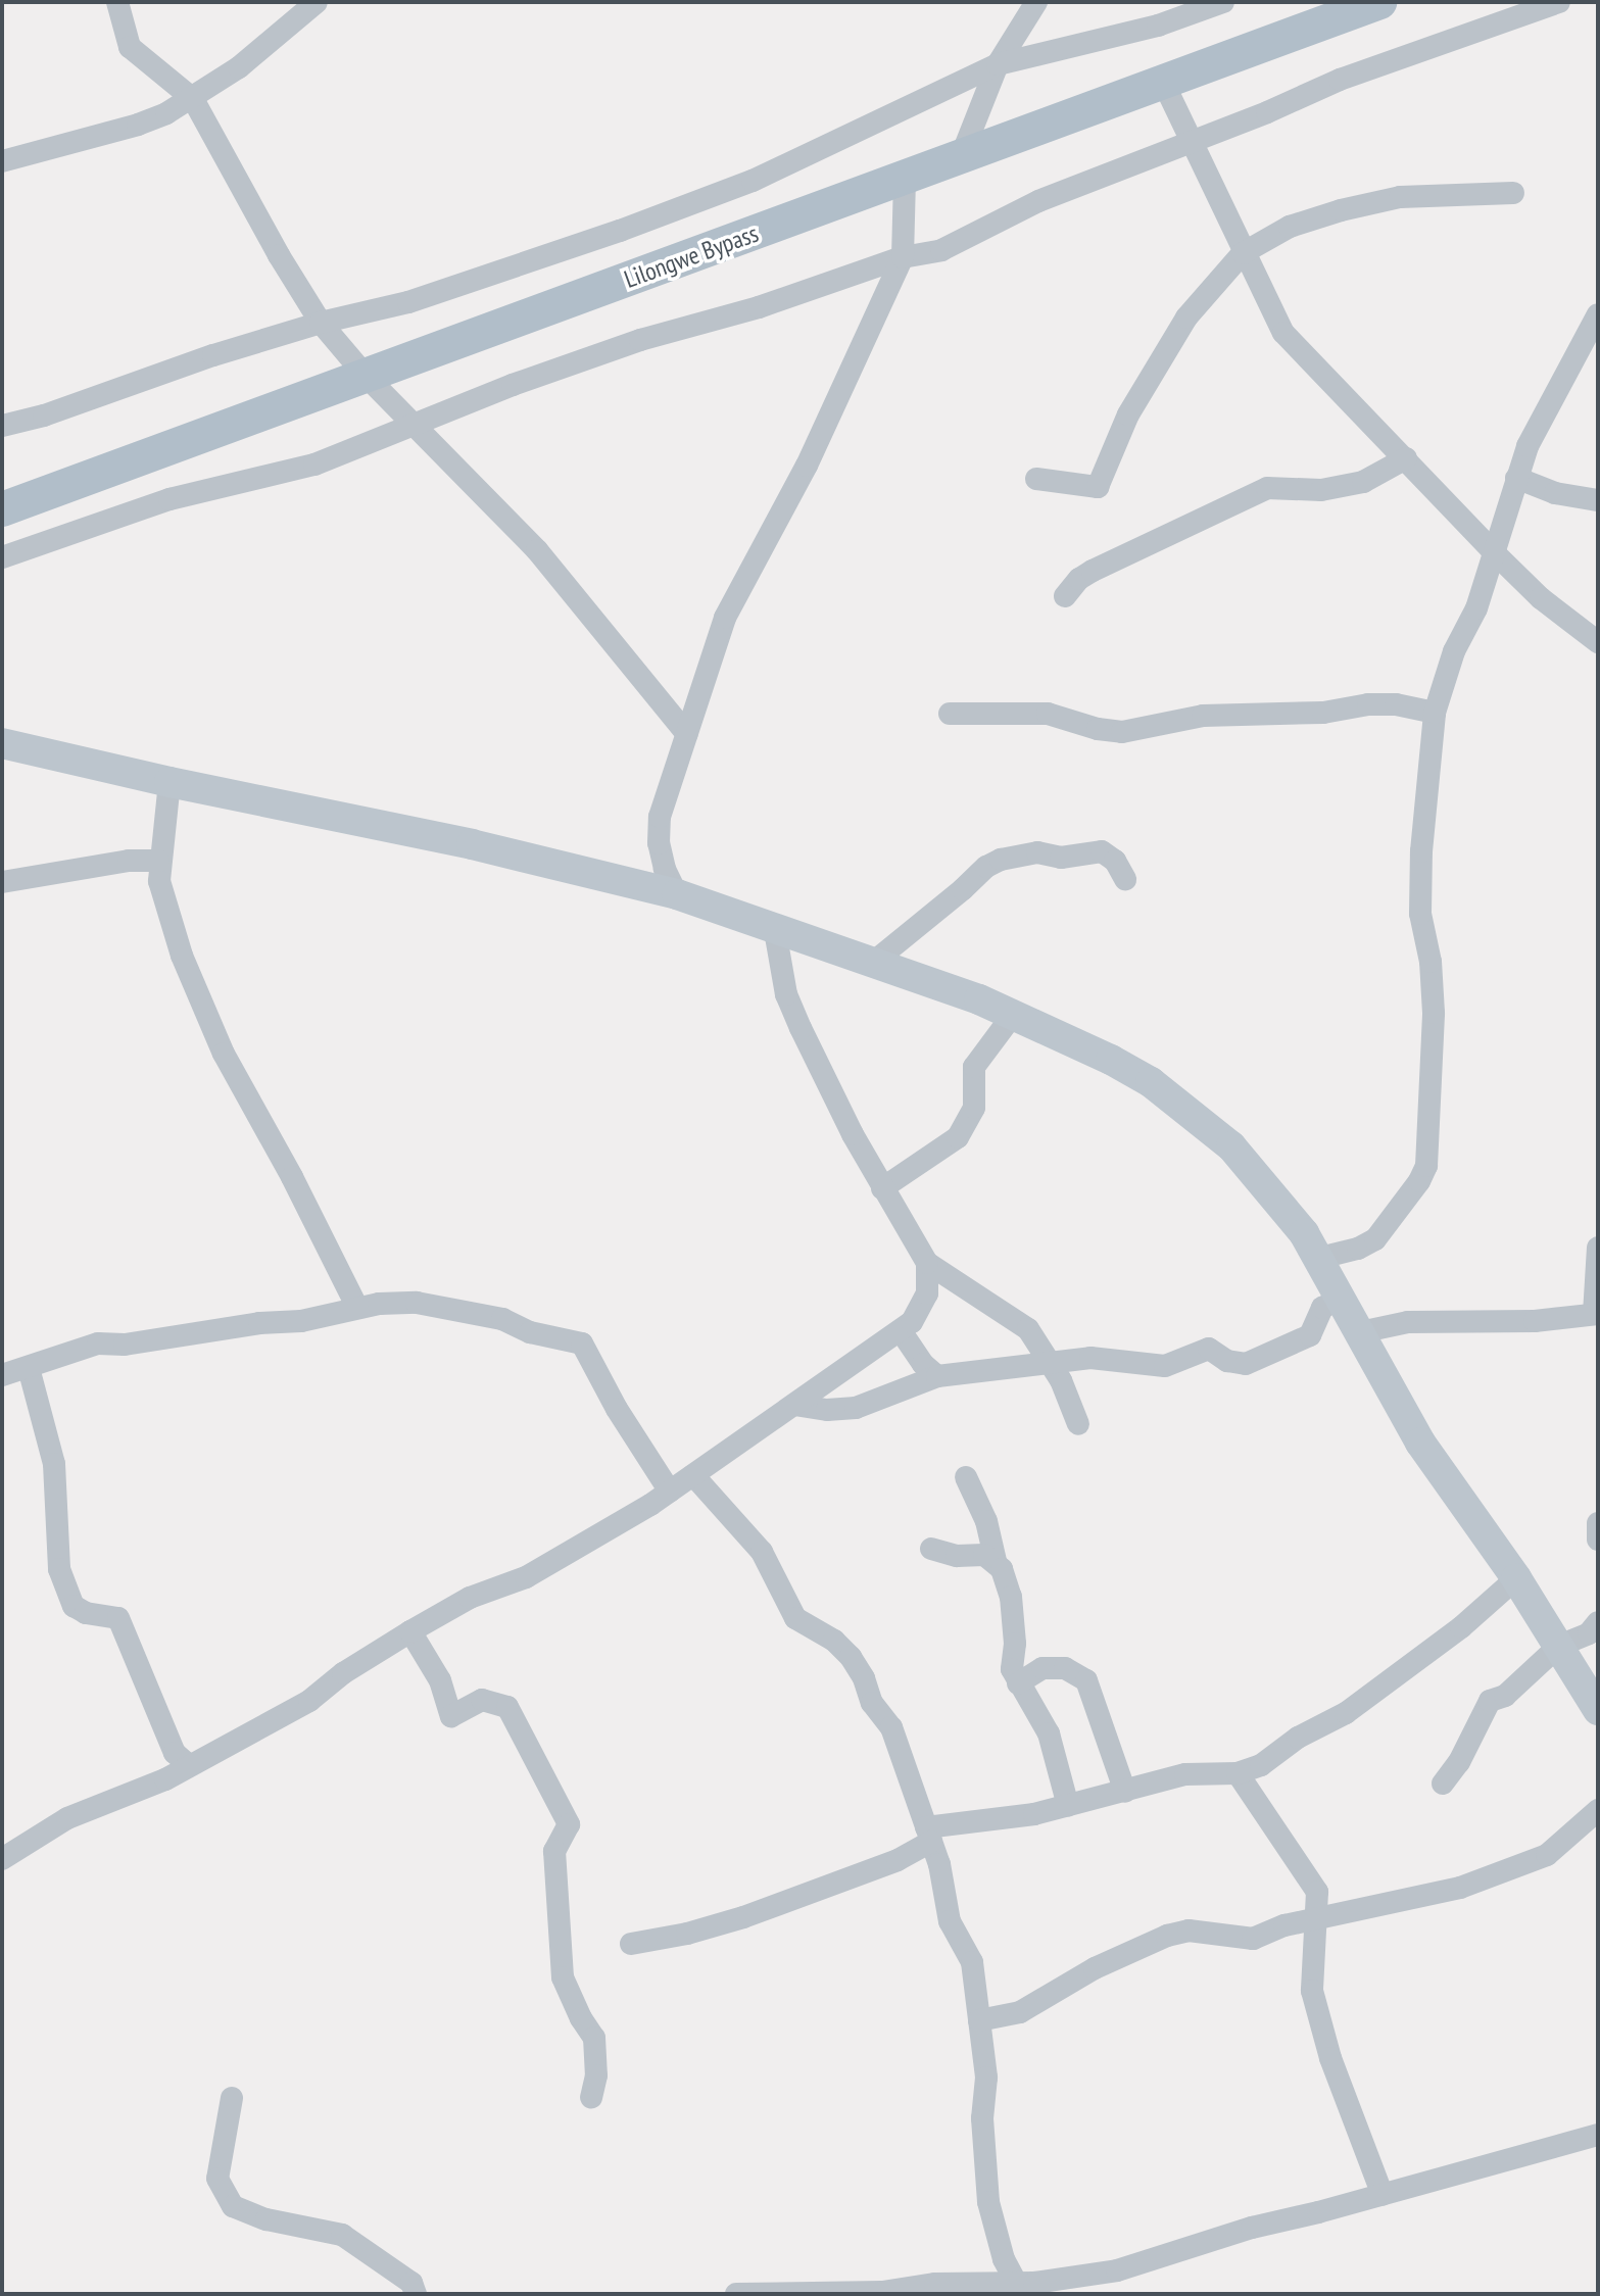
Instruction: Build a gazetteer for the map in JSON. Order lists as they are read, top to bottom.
{
  "streets": {
    "main road": ["Lilongwe Bypass"]
  }
}
